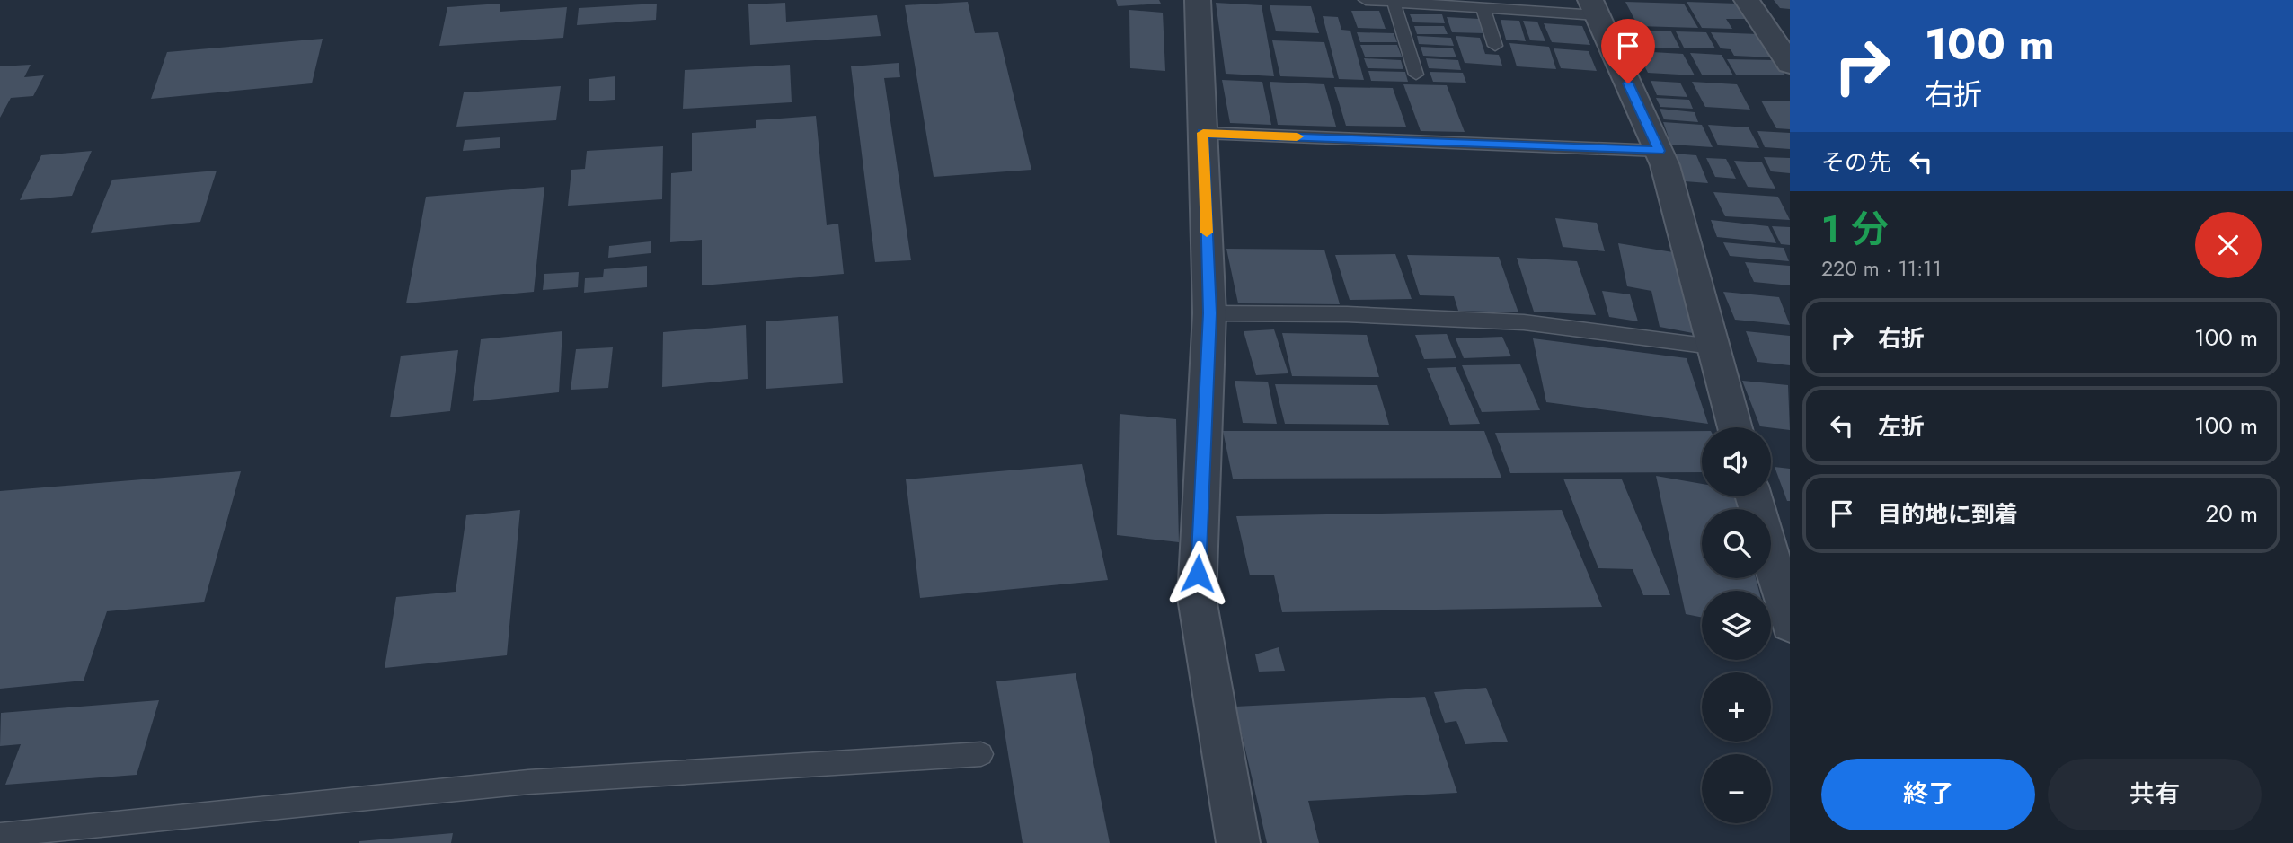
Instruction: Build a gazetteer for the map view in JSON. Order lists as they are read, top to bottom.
{
  "page": {
    "turn": ["100 m", "右折"],
    "then": "その先",
    "heading": ["1 分", "220 m · 11:11"],
    "list": [
      {
        "name": "右折",
        "value": "100 m"
      },
      {
        "name": "左折",
        "value": "100 m"
      },
      {
        "name": "目的地に到着",
        "value": "20 m"
      }
    ],
    "map_buttons": ["+", "−"],
    "buttons": ["終了", "共有"]
  }
}
